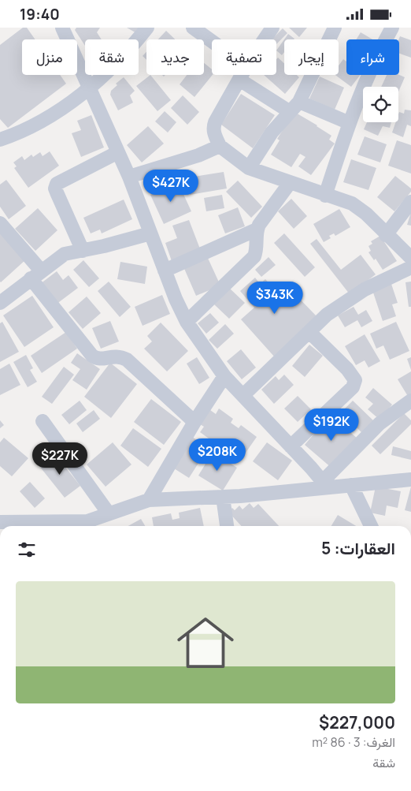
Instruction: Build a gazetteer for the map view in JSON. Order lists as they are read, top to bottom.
{
  "page": {
    "status": "19:40",
    "chip": [
      "شراء",
      "إيجار",
      "تصفية",
      "جديد",
      "شقة",
      "منزل"
    ],
    "price": [
      "$427K",
      "$343K",
      "$192K",
      "$208K",
      "$227K"
    ],
    "heading": "العقارات: 5",
    "list": [
      {
        "name": "$227,000",
        "note": "الغرف: 3 · 86 m² · شقة"
      }
    ]
  }
}
